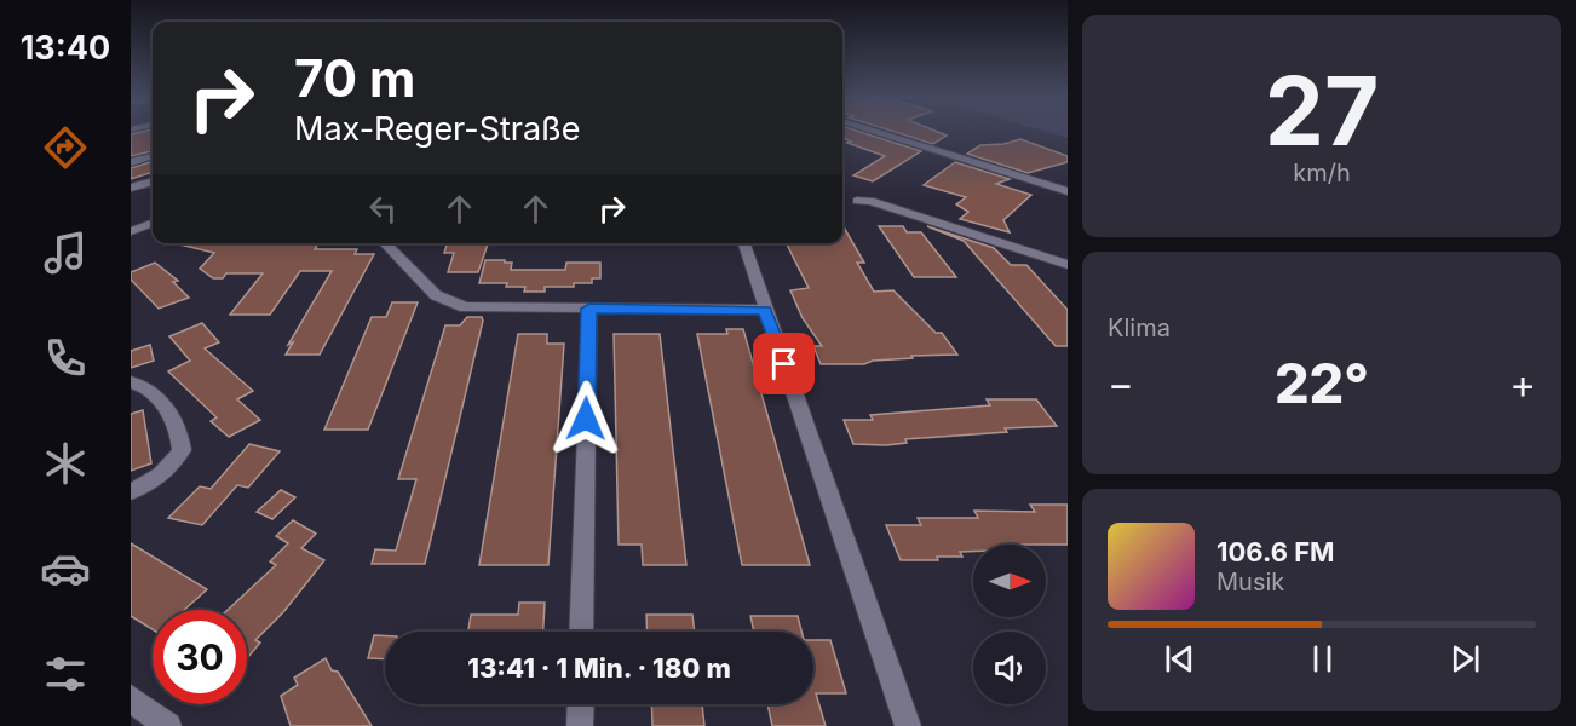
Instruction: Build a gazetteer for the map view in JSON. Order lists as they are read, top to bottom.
{
  "north": "right",
  "page": {
    "tabs": "13:40",
    "tile": [
      ["27", "km/h"],
      "Klima"
    ],
    "turn": ["70 m", "Max-Reger-Straße"],
    "heat": ["−", "22°", "+"],
    "song": ["106.6 FM", "Musik"],
    "limit": "30",
    "trip": "13:41 · 1 Min. · 180 m"
  }
}
